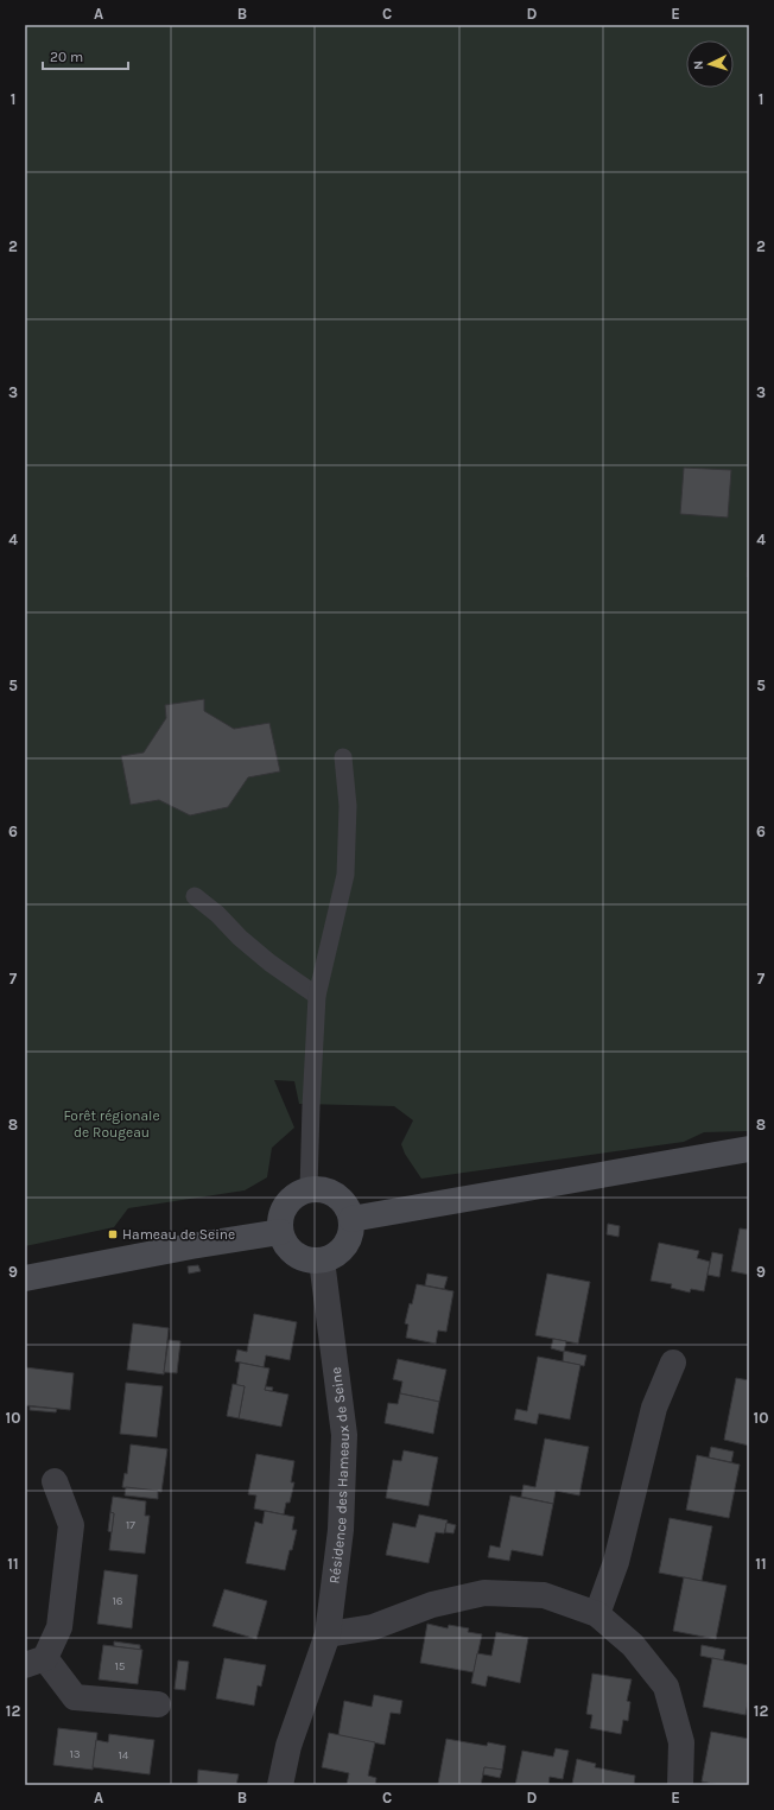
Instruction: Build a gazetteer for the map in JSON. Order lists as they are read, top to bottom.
{
  "streets": {
    "street": ["Résidence des Hameaux de Seine"]
  },
  "parks": ["Forêt régionale de Rougeau"],
  "places": {
    "transit": ["Hameau de Seine"]
  },
  "house_numbers": [
    "17",
    "16",
    "15",
    "13",
    "14"
  ],
  "scale_bar": "20 m",
  "north": "left",
  "grid": {
    "columns": [
      "A",
      "B",
      "C",
      "D",
      "E"
    ],
    "rows": [
      "1",
      "2",
      "3",
      "4",
      "5",
      "6",
      "7",
      "8",
      "9",
      "10",
      "11",
      "12"
    ]
  }
}
